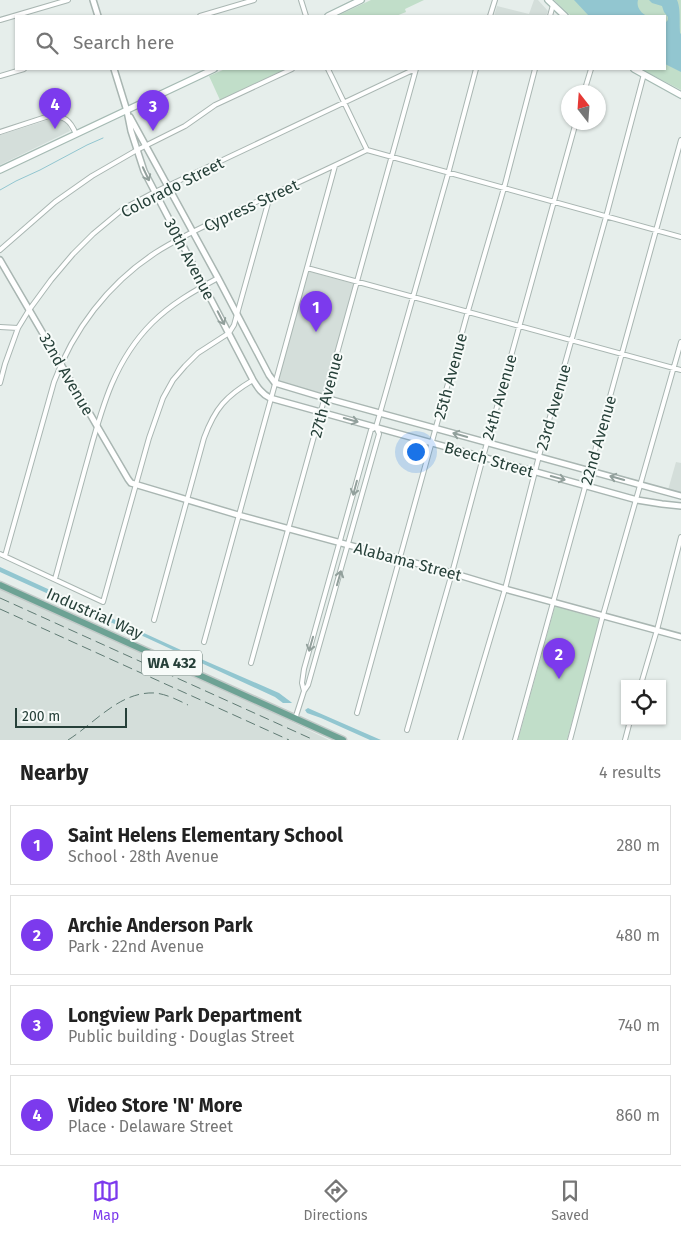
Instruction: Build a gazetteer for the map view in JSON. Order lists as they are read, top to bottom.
{
  "streets": {
    "main road": ["Industrial Way", "WA 432"],
    "street": [
      "Colorado Street",
      "Cypress Street",
      "30th Avenue",
      "32nd Avenue",
      "25th Avenue",
      "27th Avenue",
      "24th Avenue",
      "23rd Avenue",
      "22nd Avenue",
      "Beech Street",
      "Alabama Street"
    ]
  },
  "crossings": [
    ["Colorado Street", "30th Avenue"],
    ["Colorado Street", "32nd Avenue"],
    ["Cypress Street", "30th Avenue"],
    ["Cypress Street", "32nd Avenue"],
    ["30th Avenue", "Beech Street"],
    ["32nd Avenue", "Alabama Street"],
    ["25th Avenue", "Beech Street"],
    ["25th Avenue", "Alabama Street"],
    ["27th Avenue", "Beech Street"],
    ["27th Avenue", "Alabama Street"],
    ["24th Avenue", "Beech Street"],
    ["24th Avenue", "Alabama Street"],
    ["23rd Avenue", "Beech Street"],
    ["23rd Avenue", "Alabama Street"],
    ["22nd Avenue", "Beech Street"],
    ["22nd Avenue", "Alabama Street"]
  ],
  "scale_bar": "200 m",
  "north": "top",
  "page": {
    "search": "Search here",
    "pins": [
      "4",
      "3",
      "1",
      "2"
    ],
    "scale": "200 m",
    "heading": ["Nearby", "4 results"],
    "list": [
      {
        "mark": "1",
        "name": "Saint Helens Elementary School",
        "note": "School · 28th Avenue",
        "value": "280 m"
      },
      {
        "mark": "2",
        "name": "Archie Anderson Park",
        "note": "Park · 22nd Avenue",
        "value": "480 m"
      },
      {
        "mark": "3",
        "name": "Longview Park Department",
        "note": "Public building · Douglas Street",
        "value": "740 m"
      },
      {
        "mark": "4",
        "name": "Video Store 'N' More",
        "note": "Place · Delaware Street",
        "value": "860 m"
      }
    ],
    "nav": ["Map", "Directions", "Saved"]
  }
}
